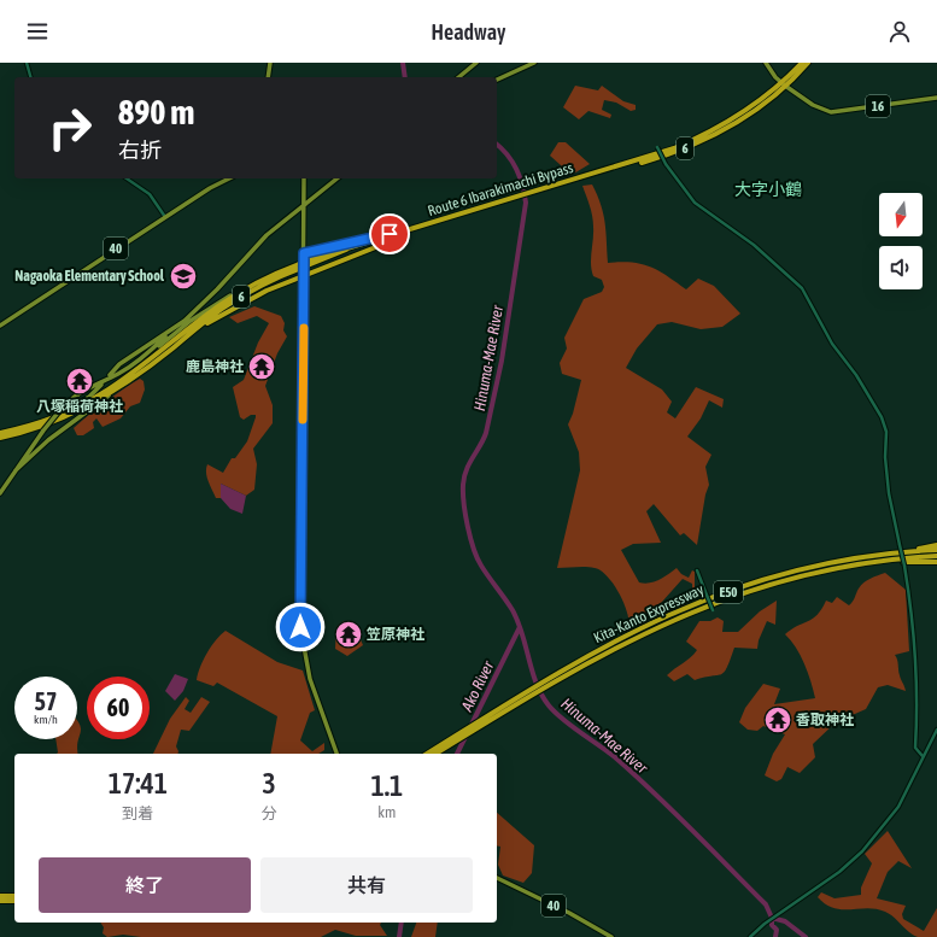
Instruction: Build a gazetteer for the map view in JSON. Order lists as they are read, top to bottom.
{
  "streets": {
    "highway": [
      "6",
      "Route 6 Ibarakimachi Bypass",
      "E50",
      "Kita-Kanto Expressway"
    ],
    "main road": ["16", "40"]
  },
  "crossings": [
    ["16", "Route 6 Ibarakimachi Bypass"],
    ["6", "Route 6 Ibarakimachi Bypass"]
  ],
  "districts": ["大字小鶴"],
  "water": ["Hinuma-Mae River", "Ako River"],
  "places": {
    "school or university": ["Nagaoka Elementary School"],
    "temple": [
      "鹿島神社",
      "八塚稲荷神社",
      "笠原神社",
      "香取神社"
    ]
  },
  "north": "bottom",
  "page": {
    "header": "Headway",
    "turn": ["890 m", "右折"],
    "speed": "57 km/h",
    "limit": "60",
    "eta": [
      "17:41",
      "到着",
      "3",
      "分",
      "1.1",
      "km"
    ],
    "buttons": ["終了", "共有"]
  }
}
